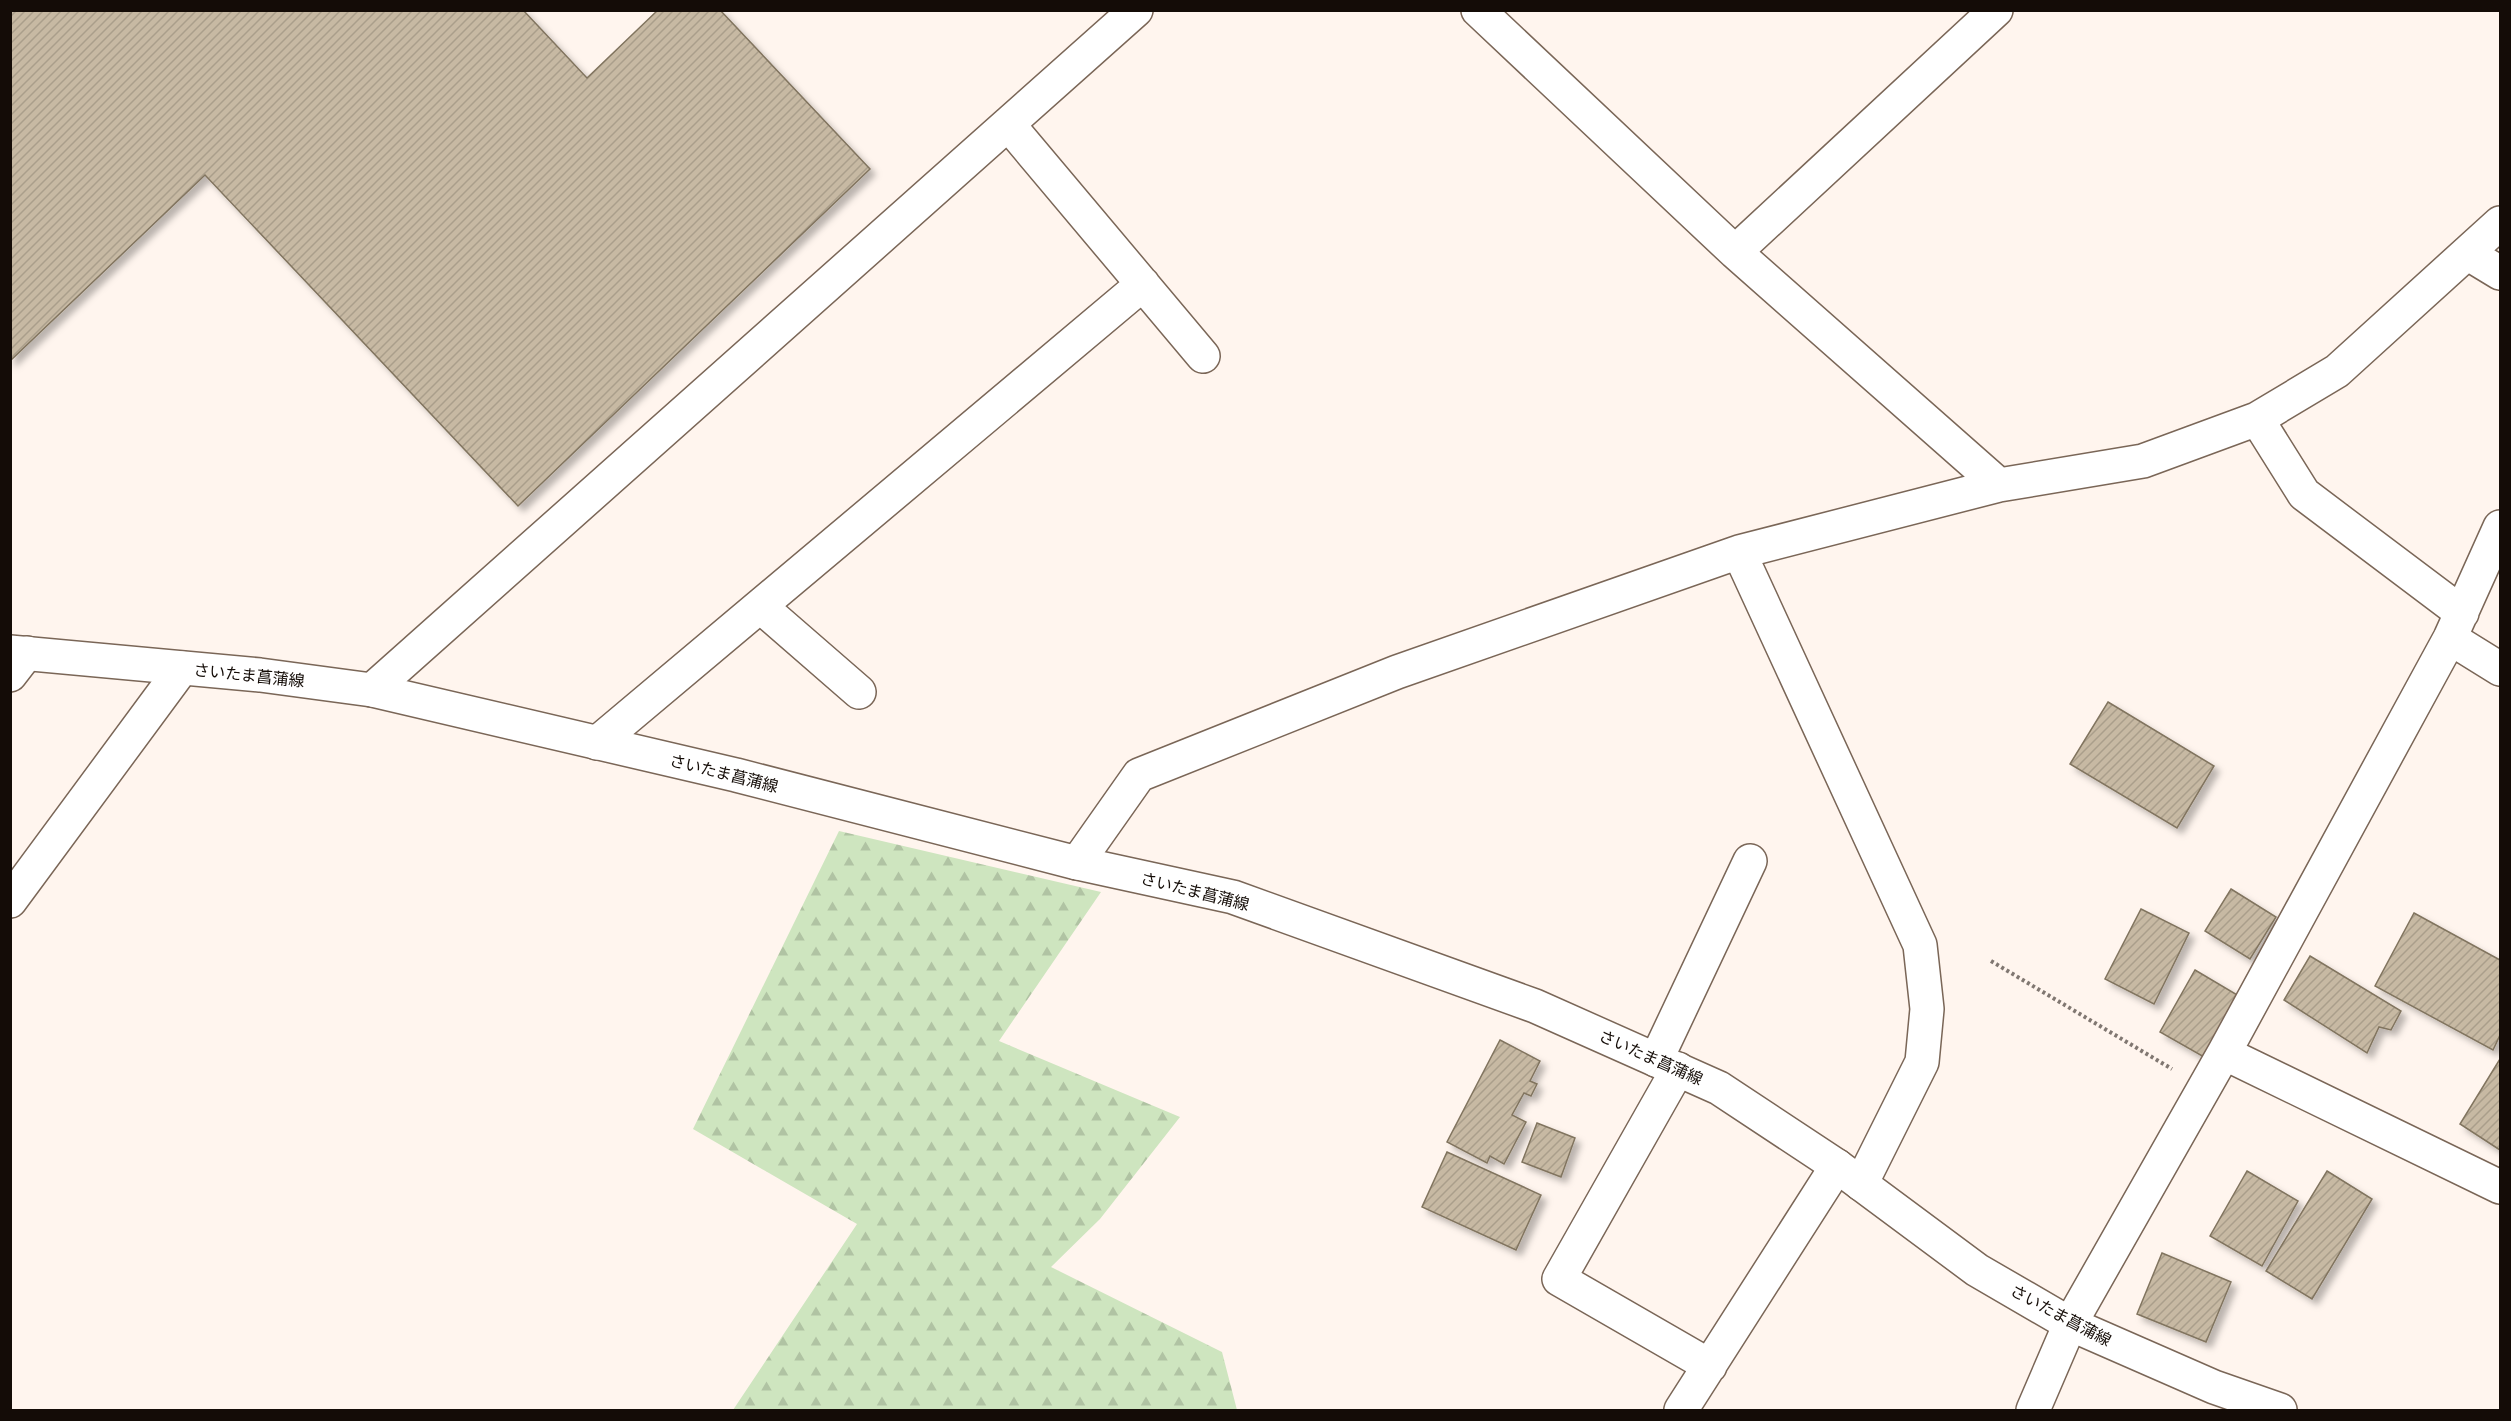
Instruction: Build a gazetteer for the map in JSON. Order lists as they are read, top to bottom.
{
  "streets": {
    "street": ["さいたま菖蒲線"]
  }
}
